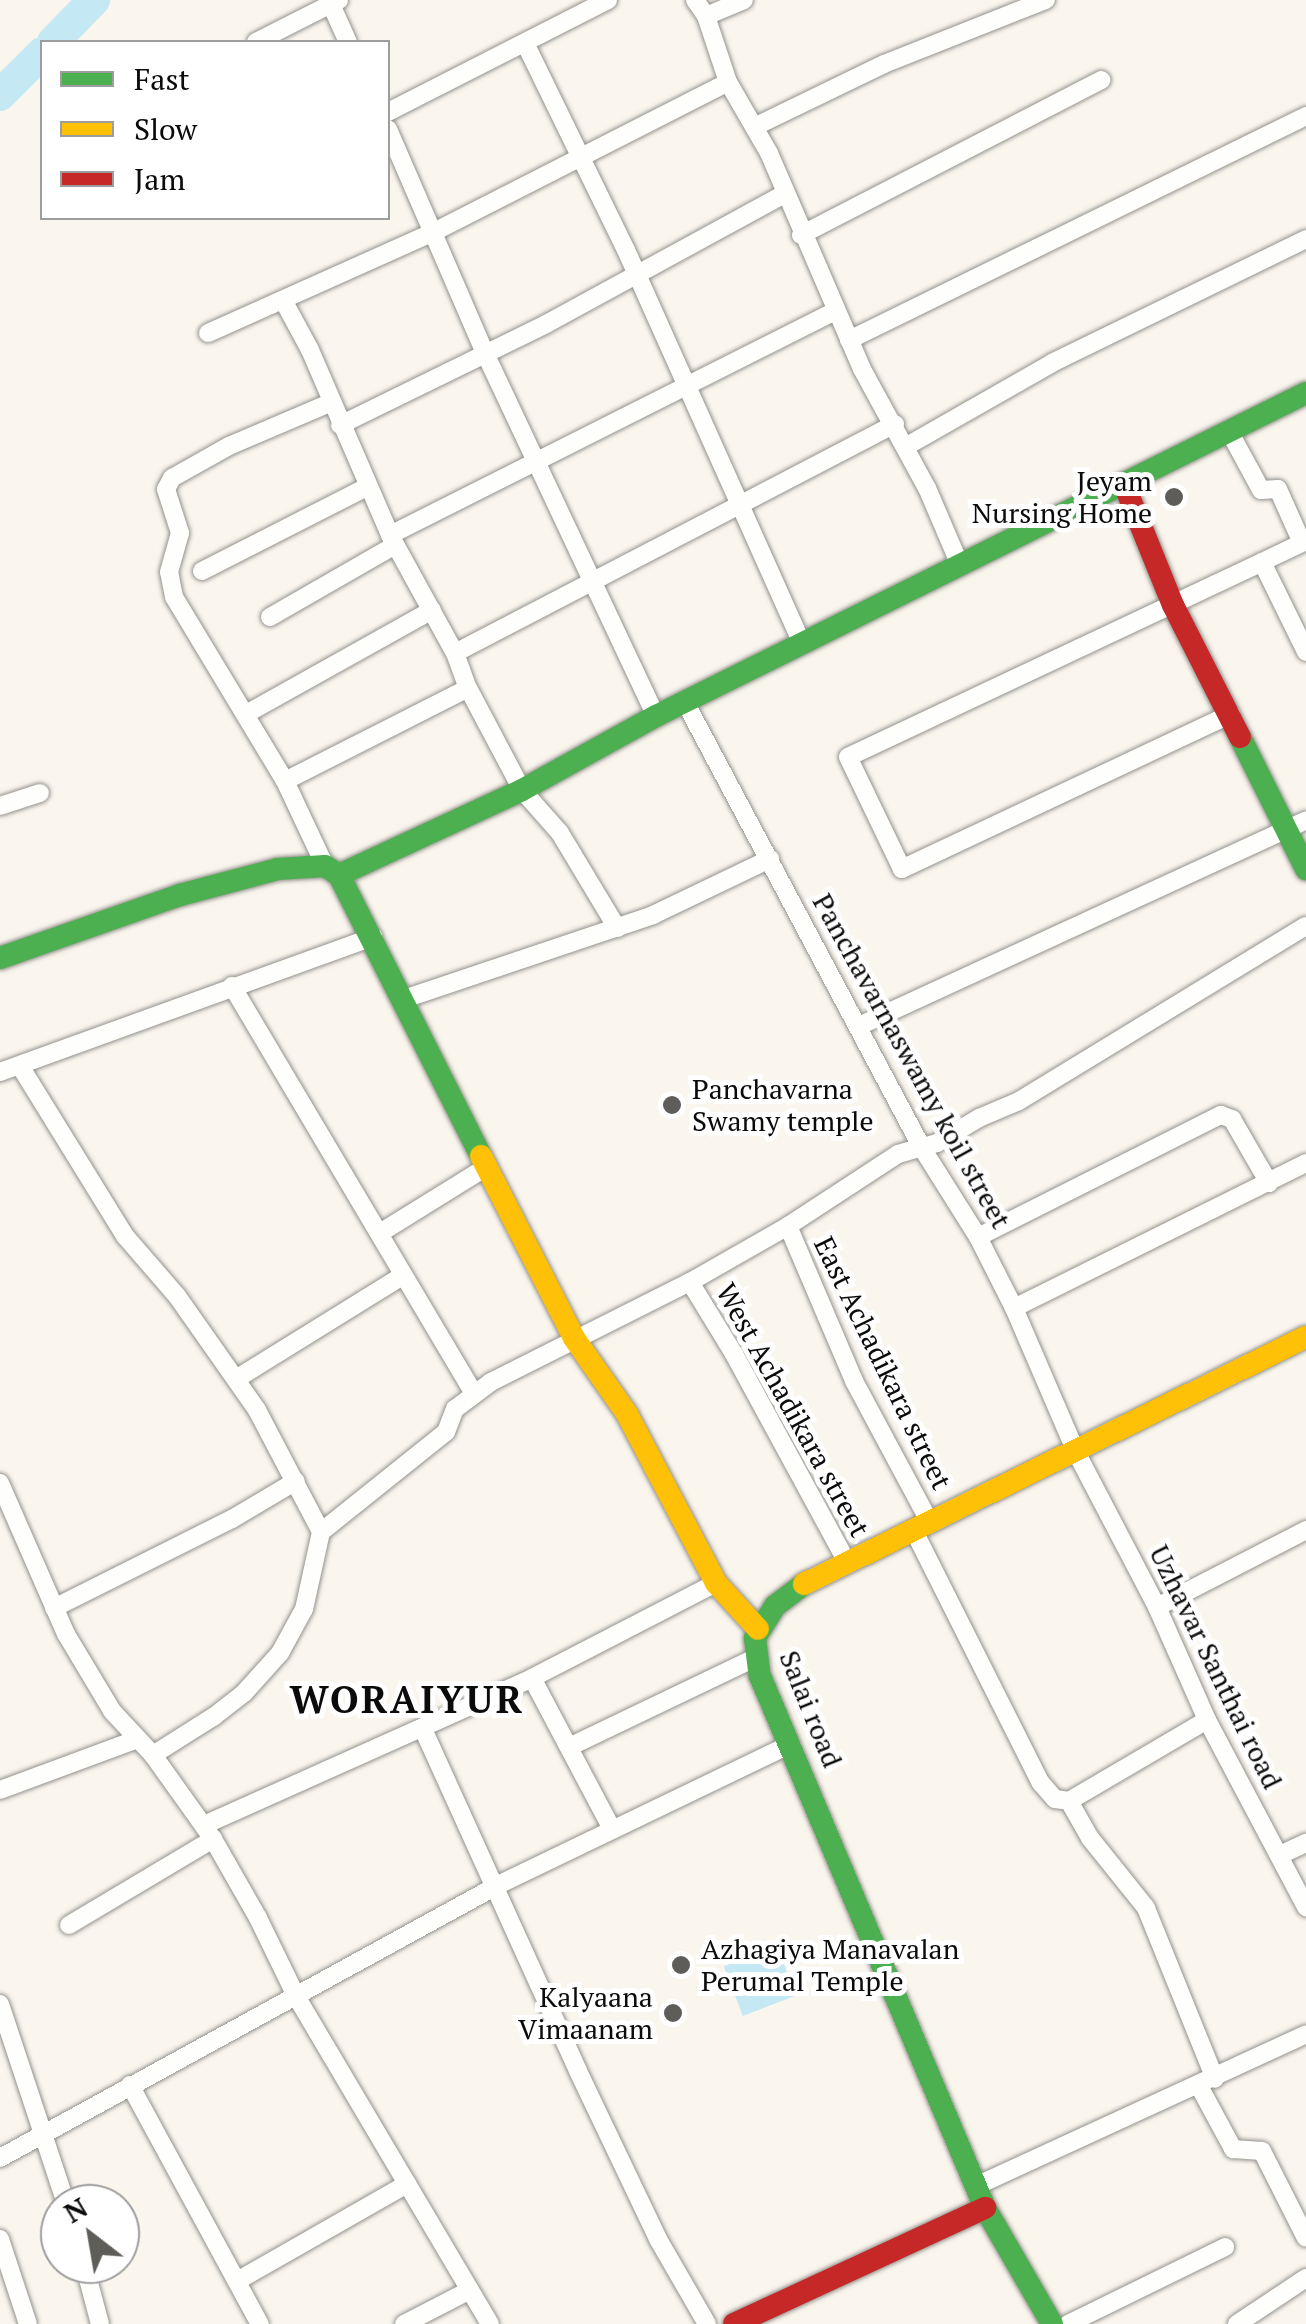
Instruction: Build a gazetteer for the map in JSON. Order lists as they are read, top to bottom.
{
  "streets": {
    "main road": ["Salai road"],
    "street": [
      "Panchavarnaswamy koil street",
      "East Achadikara street",
      "West Achadikara street",
      "Uzhavar Santhai road"
    ]
  },
  "crossings": [
    ["Panchavarnaswamy koil street", "Uzhavar Santhai road"],
    ["Panchavarnaswamy koil street", "Salai road"],
    ["East Achadikara street", "Salai road"],
    ["West Achadikara street", "Salai road"],
    ["Uzhavar Santhai road", "Salai road"]
  ],
  "districts": ["WORAIYUR"],
  "places": [
    "Jeyam Nursing Home",
    "Panchavarna Swamy temple",
    "Azhagiya Manavalan Perumal Temple",
    "Kalyaana Vimaanam"
  ],
  "legend": ["Fast", "Slow", "Jam"],
  "north": "top left"
}
